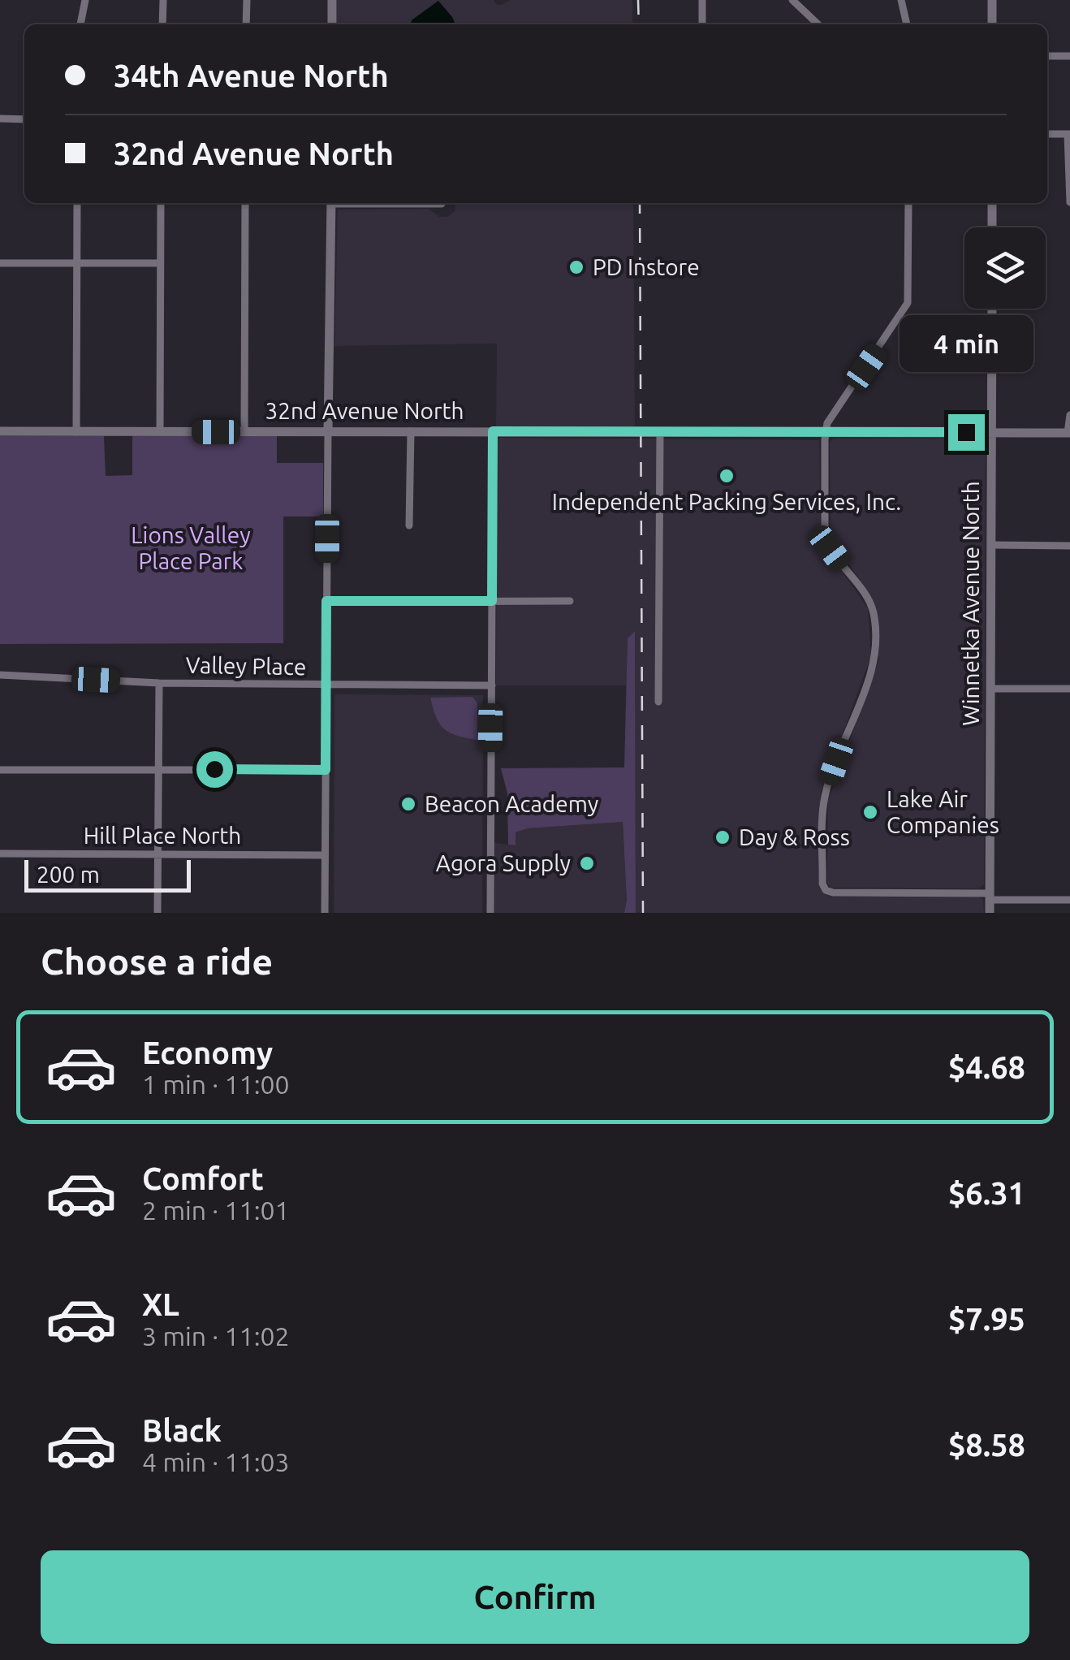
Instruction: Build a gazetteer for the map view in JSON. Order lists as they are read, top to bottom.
{
  "streets": {
    "street": [
      "32nd Avenue North",
      "Winnetka Avenue North",
      "Valley Place",
      "Hill Place North"
    ]
  },
  "crossings": [
    ["32nd Avenue North", "Winnetka Avenue North"]
  ],
  "parks": ["Lions Valley Place Park"],
  "places": [
    "PD Instore",
    "Independent Packing Services, Inc.",
    "Beacon Academy",
    "Lake Air Companies",
    "Day & Ross",
    "Agora Supply"
  ],
  "scale_bar": "200 m",
  "page": {
    "banner": ["34th Avenue North", "32nd Avenue North"],
    "bubble": "4 min",
    "scale": "200 m",
    "heading": "Choose a ride",
    "list": [
      {
        "name": "Economy",
        "note": "1 min · 11:00",
        "value": "$4.68"
      },
      {
        "name": "Comfort",
        "note": "2 min · 11:01",
        "value": "$6.31"
      },
      {
        "name": "XL",
        "note": "3 min · 11:02",
        "value": "$7.95"
      },
      {
        "name": "Black",
        "note": "4 min · 11:03",
        "value": "$8.58"
      }
    ],
    "buttons": "Confirm"
  }
}
